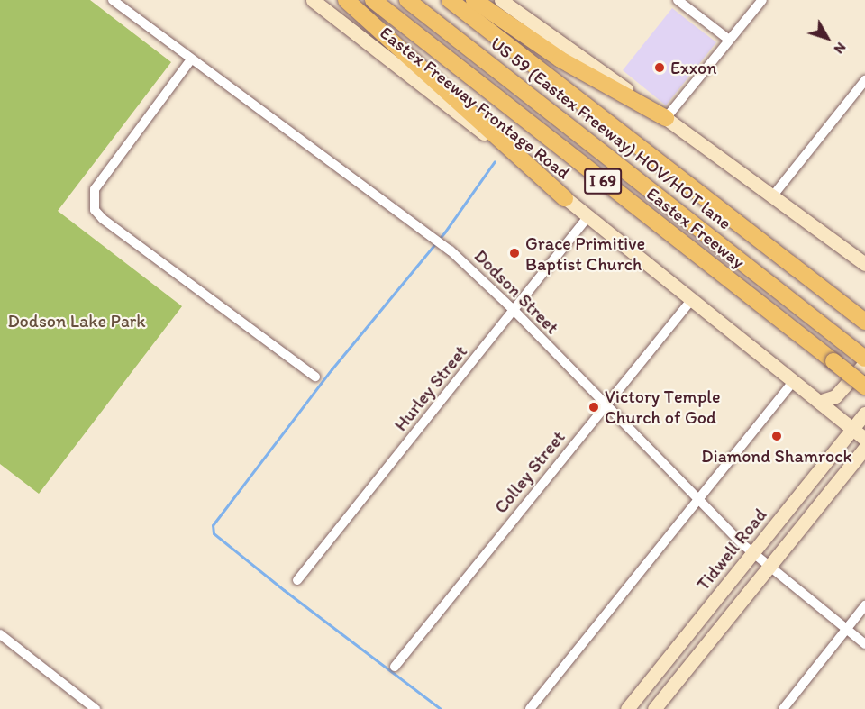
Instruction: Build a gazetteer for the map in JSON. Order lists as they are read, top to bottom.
{
  "streets": {
    "highway": ["US 59 (Eastex Freeway) HOV/HOT lane", "I 69", "Eastex Freeway"],
    "main road": ["Eastex Freeway Frontage Road", "Tidwell Road"],
    "street": ["Dodson Street", "Hurley Street", "Colley Street"]
  },
  "crossings": [
    ["Eastex Freeway Frontage Road", "Hurley Street"],
    ["Eastex Freeway Frontage Road", "Colley Street"],
    ["Eastex Freeway Frontage Road", "Tidwell Road"],
    ["Dodson Street", "Hurley Street"],
    ["Dodson Street", "Colley Street"],
    ["Dodson Street", "Tidwell Road"]
  ],
  "parks": ["Dodson Lake Park"],
  "places": [
    "Exxon",
    "Grace Primitive Baptist Church",
    "Victory Temple Church of God",
    "Diamond Shamrock"
  ],
  "north": "bottom right"
}
